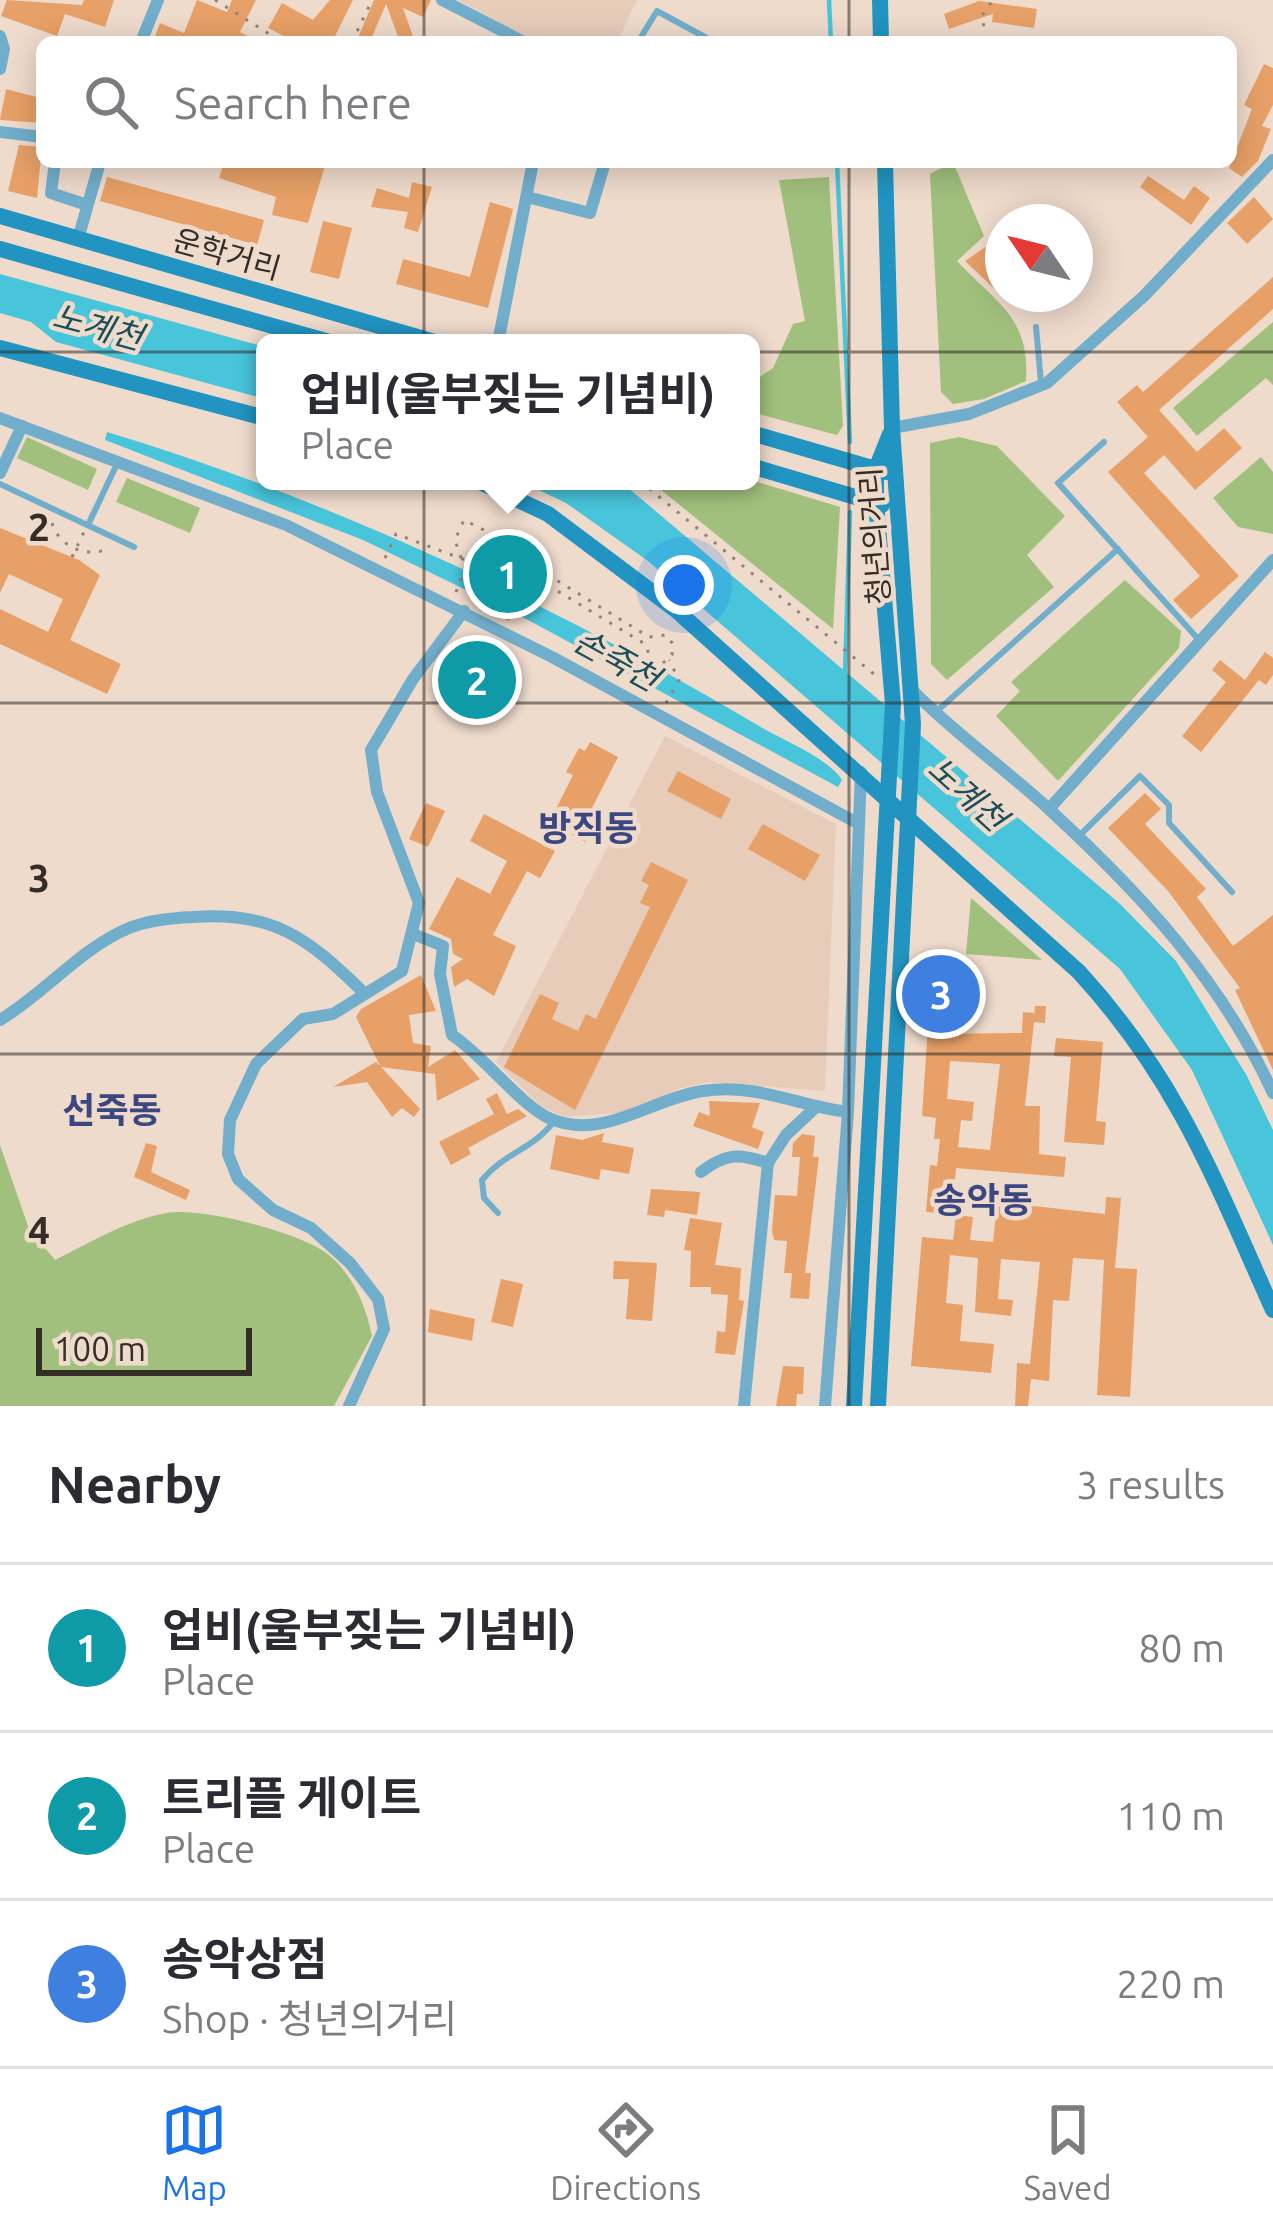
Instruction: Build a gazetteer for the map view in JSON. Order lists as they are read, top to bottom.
{
  "streets": {
    "main road": ["운학거리", "청년의거리"]
  },
  "districts": ["방직동", "선죽동", "송악동"],
  "water": ["노계천", "손죽천"],
  "scale_bar": "100 m",
  "north": "top left",
  "page": {
    "search": "Search here",
    "popup": ["업비(울부짖는 기념비)", "Place"],
    "pins": ["1", "2", "3"],
    "scale": "100 m",
    "heading": ["Nearby", "3 results"],
    "list": [
      {
        "mark": "1",
        "name": "업비(울부짖는 기념비)",
        "note": "Place",
        "value": "80 m"
      },
      {
        "mark": "2",
        "name": "트리플 게이트",
        "note": "Place",
        "value": "110 m"
      },
      {
        "mark": "3",
        "name": "송악상점",
        "note": "Shop · 청년의거리",
        "value": "220 m"
      }
    ],
    "nav": ["Map", "Directions", "Saved"]
  },
  "grid": {
    "rows": ["2", "3", "4"]
  }
}
